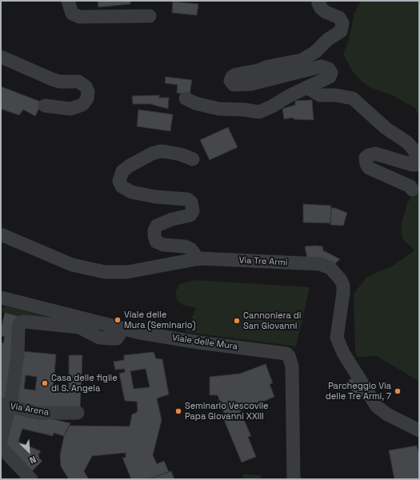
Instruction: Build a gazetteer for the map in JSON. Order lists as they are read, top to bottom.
{
  "streets": {
    "street": ["Via Tre Armi", "Viale delle Mura", "Via Arena"]
  },
  "places": [
    "Viale delle Mura (Seminario)",
    "Cannoniera di San Giovanni",
    "Casa delle figlie di S. Angela",
    "Parcheggio Via delle Tre Armi, 7",
    "Seminario Vescovile Papa Giovanni XXIII"
  ],
  "north": "bottom right"
}
